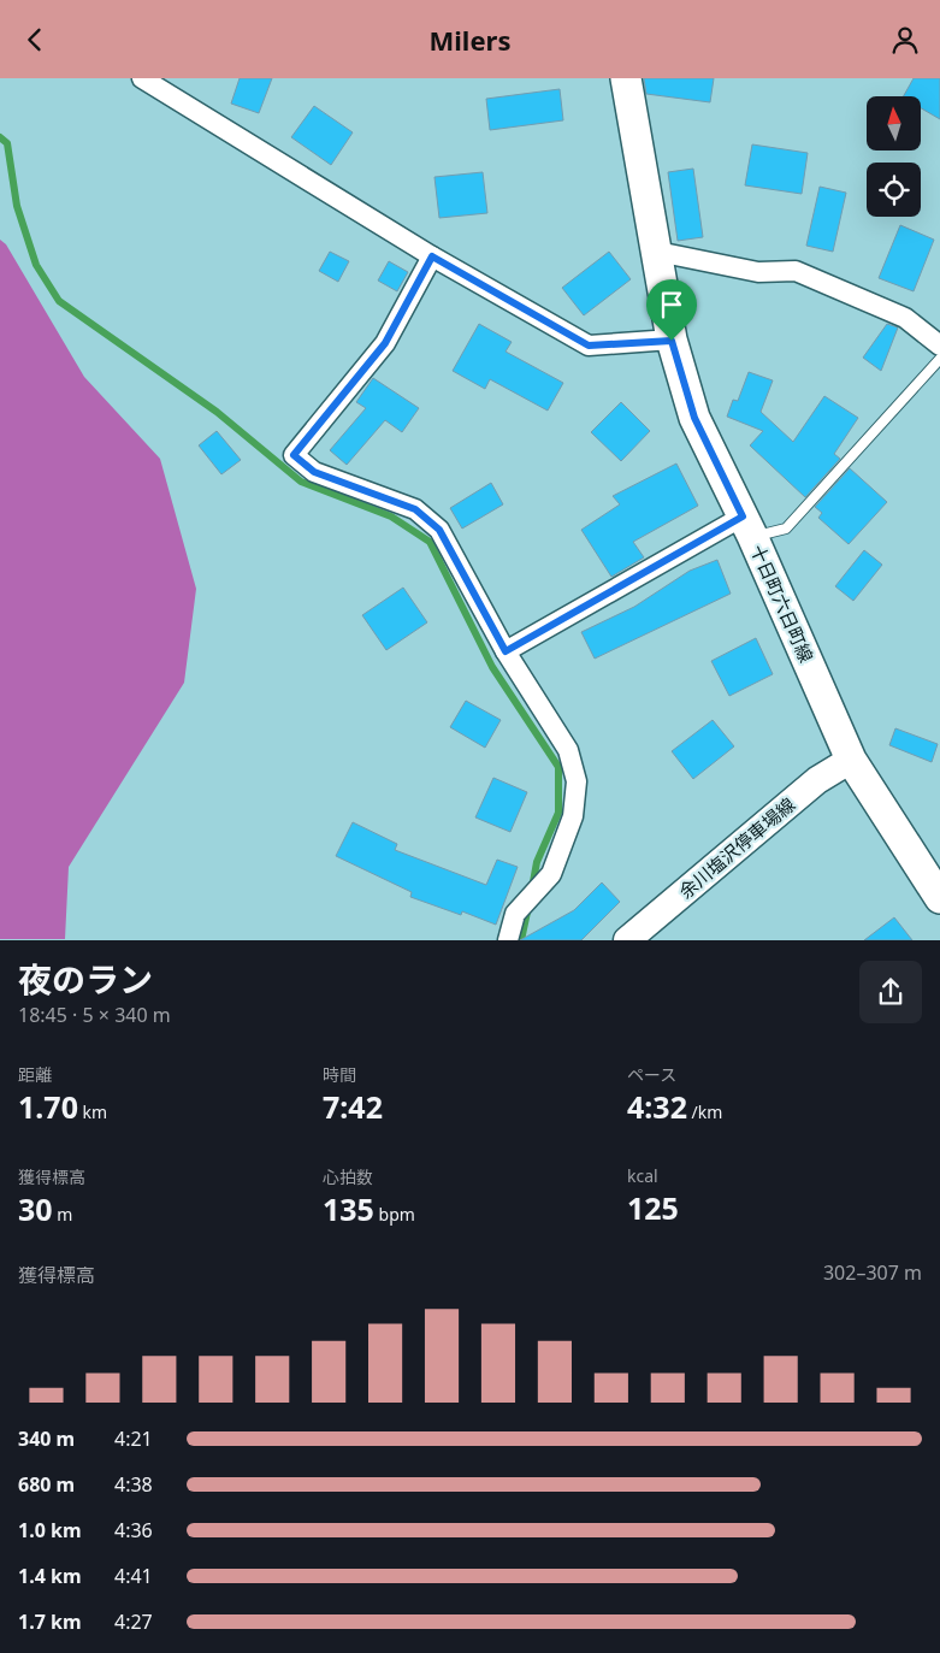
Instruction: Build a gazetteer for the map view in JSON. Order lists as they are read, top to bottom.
{
  "streets": {
    "main road": ["十日町六日町線", "余川塩沢停車場線"]
  },
  "crossings": [
    ["十日町六日町線", "余川塩沢停車場線"]
  ],
  "north": "top",
  "page": {
    "header": "Milers",
    "heading": ["夜のラン", "18:45 · 5 × 340 m"],
    "stats": [
      ["距離", "1.70 km"],
      ["時間", "7:42"],
      ["ペース", "4:32 /km"],
      ["獲得標高", "30 m"],
      ["心拍数", "135 bpm"],
      ["kcal", "125"]
    ],
    "chart": ["獲得標高", "302–307 m"],
    "list": [
      {
        "name": "340 m",
        "note": "4:21"
      },
      {
        "name": "680 m",
        "note": "4:38"
      },
      {
        "name": "1.0 km",
        "note": "4:36"
      },
      {
        "name": "1.4 km",
        "note": "4:41"
      },
      {
        "name": "1.7 km",
        "note": "4:27"
      }
    ]
  }
}
